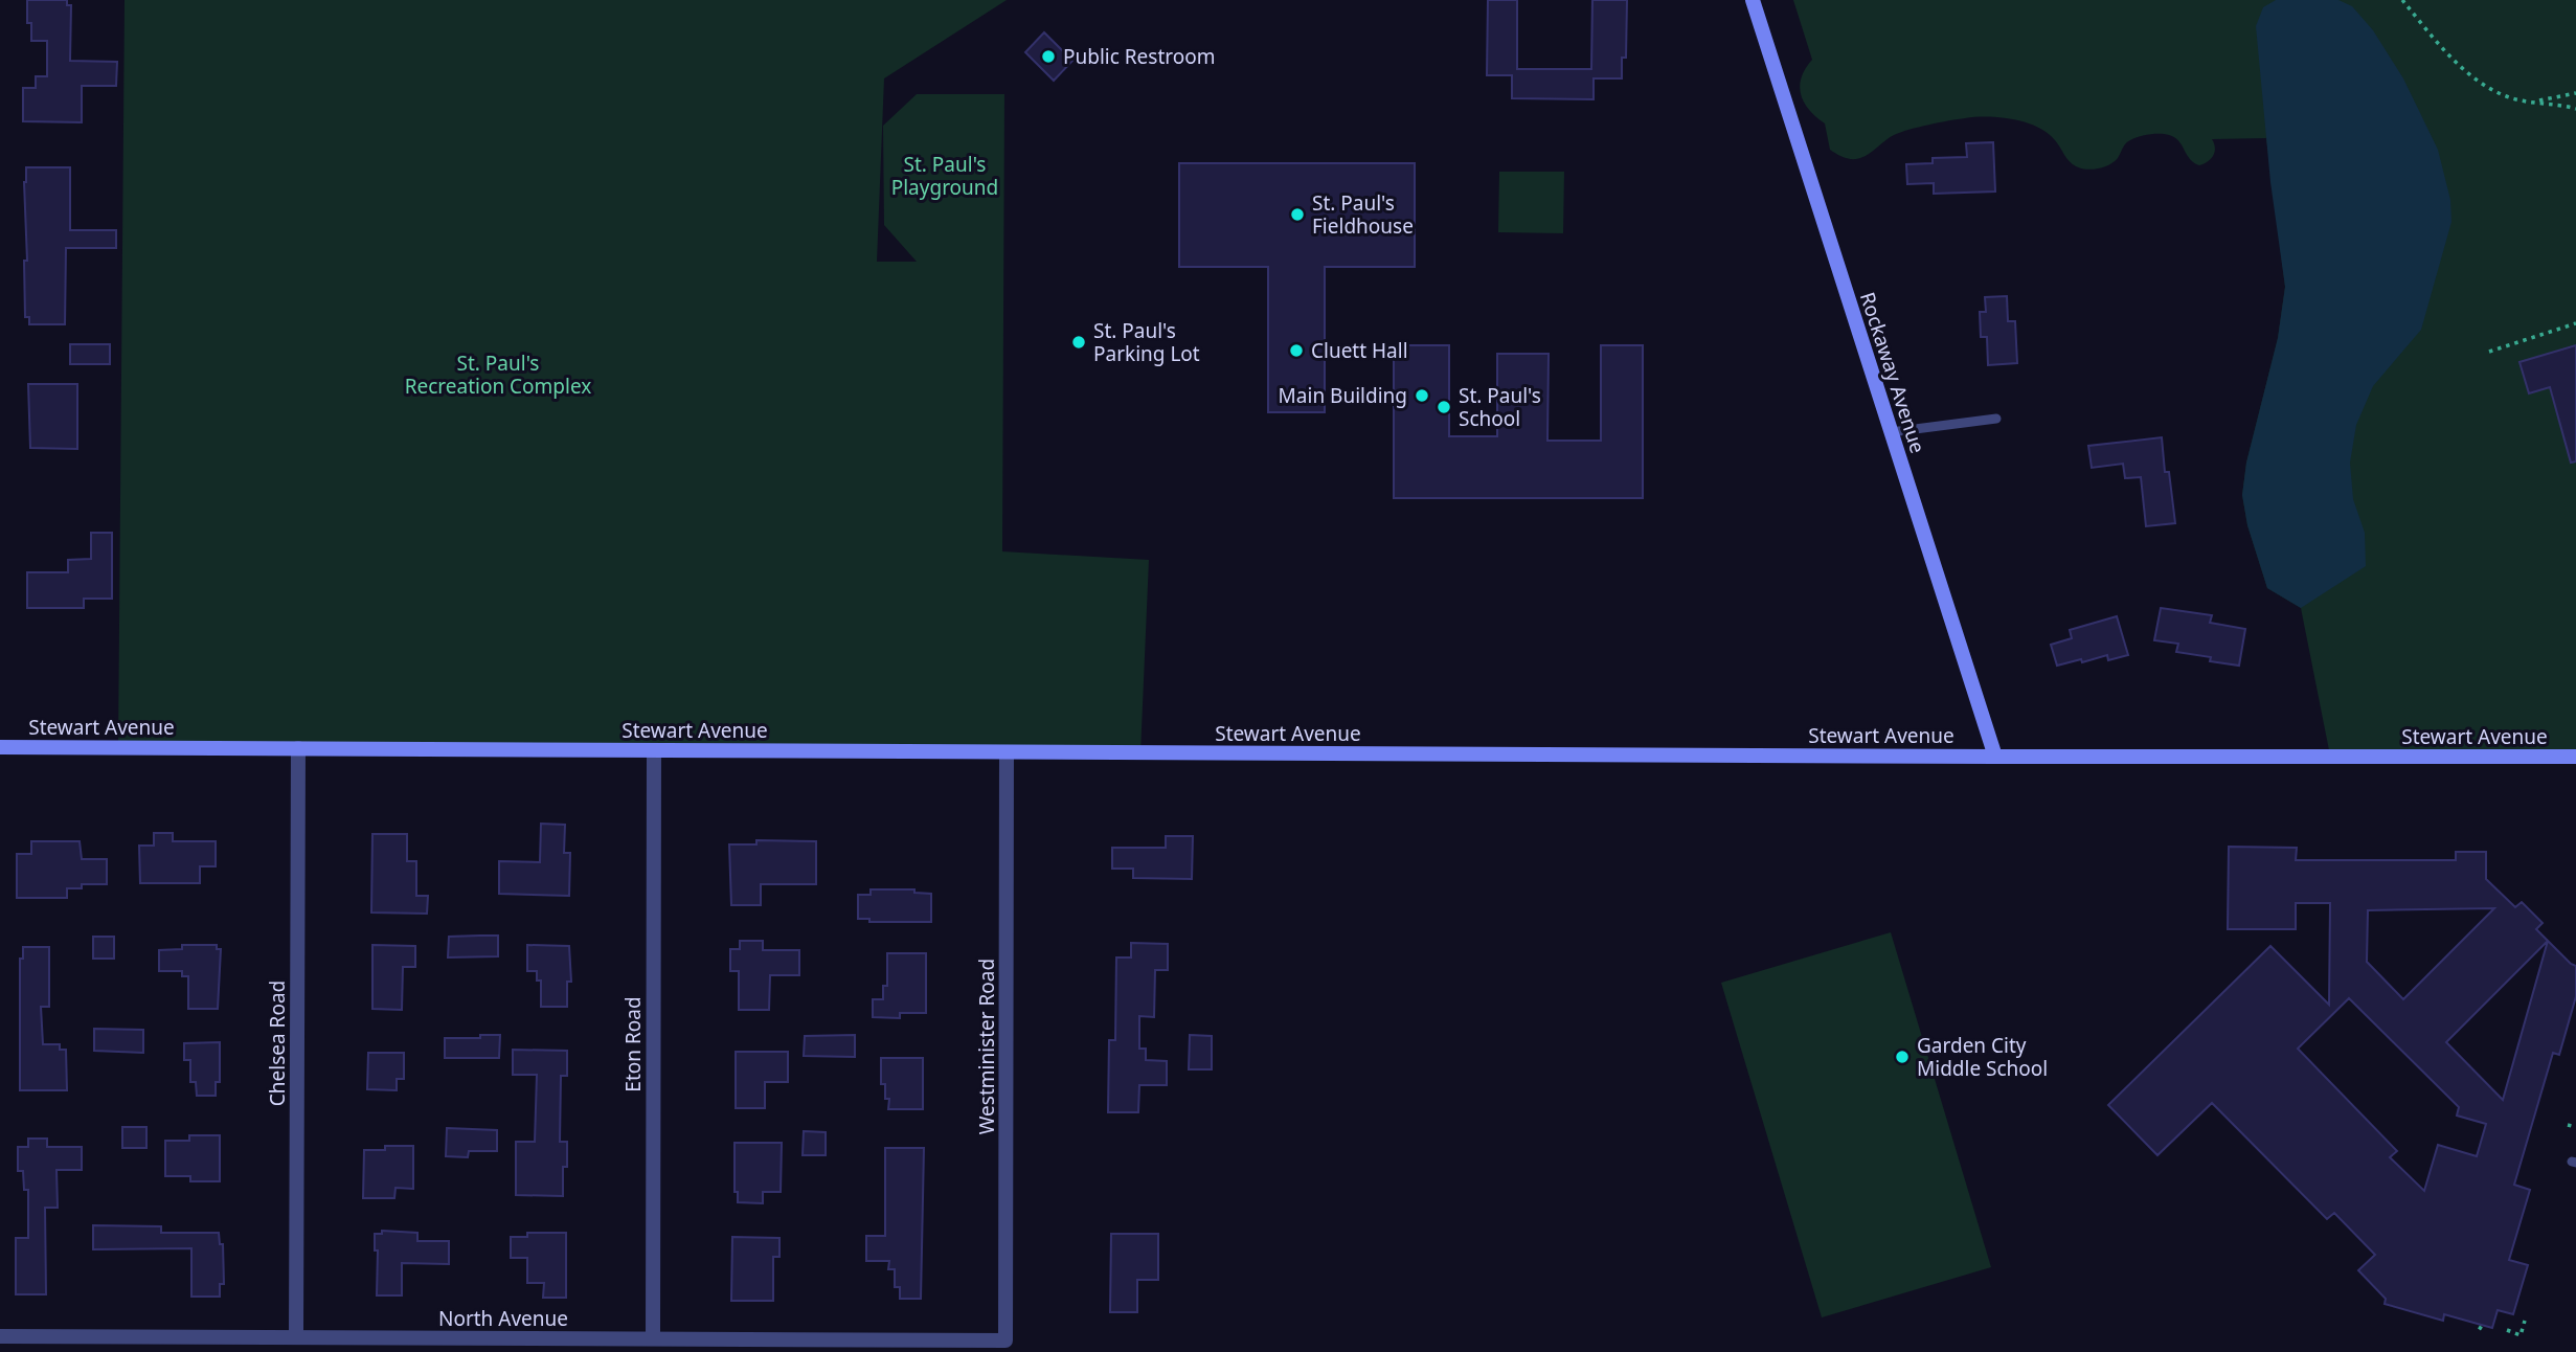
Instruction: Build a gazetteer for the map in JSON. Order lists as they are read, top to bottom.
{
  "streets": {
    "main road": ["Rockaway Avenue", "Stewart Avenue"],
    "street": [
      "Chelsea Road",
      "Eton Road",
      "Westminister Road",
      "North Avenue"
    ]
  },
  "crossings": [
    ["Rockaway Avenue", "Stewart Avenue"],
    ["Stewart Avenue", "Chelsea Road"],
    ["Stewart Avenue", "Eton Road"],
    ["Stewart Avenue", "Westminister Road"],
    ["Chelsea Road", "North Avenue"],
    ["Eton Road", "North Avenue"],
    ["Westminister Road", "North Avenue"]
  ],
  "parks": ["St. Paul's Playground", "St. Paul's Recreation Complex"],
  "places": [
    "Public Restroom",
    "St. Paul's Fieldhouse",
    "St. Paul's Parking Lot",
    "Cluett Hall",
    "Main Building",
    "St. Paul's School",
    "Garden City Middle School"
  ]
}
